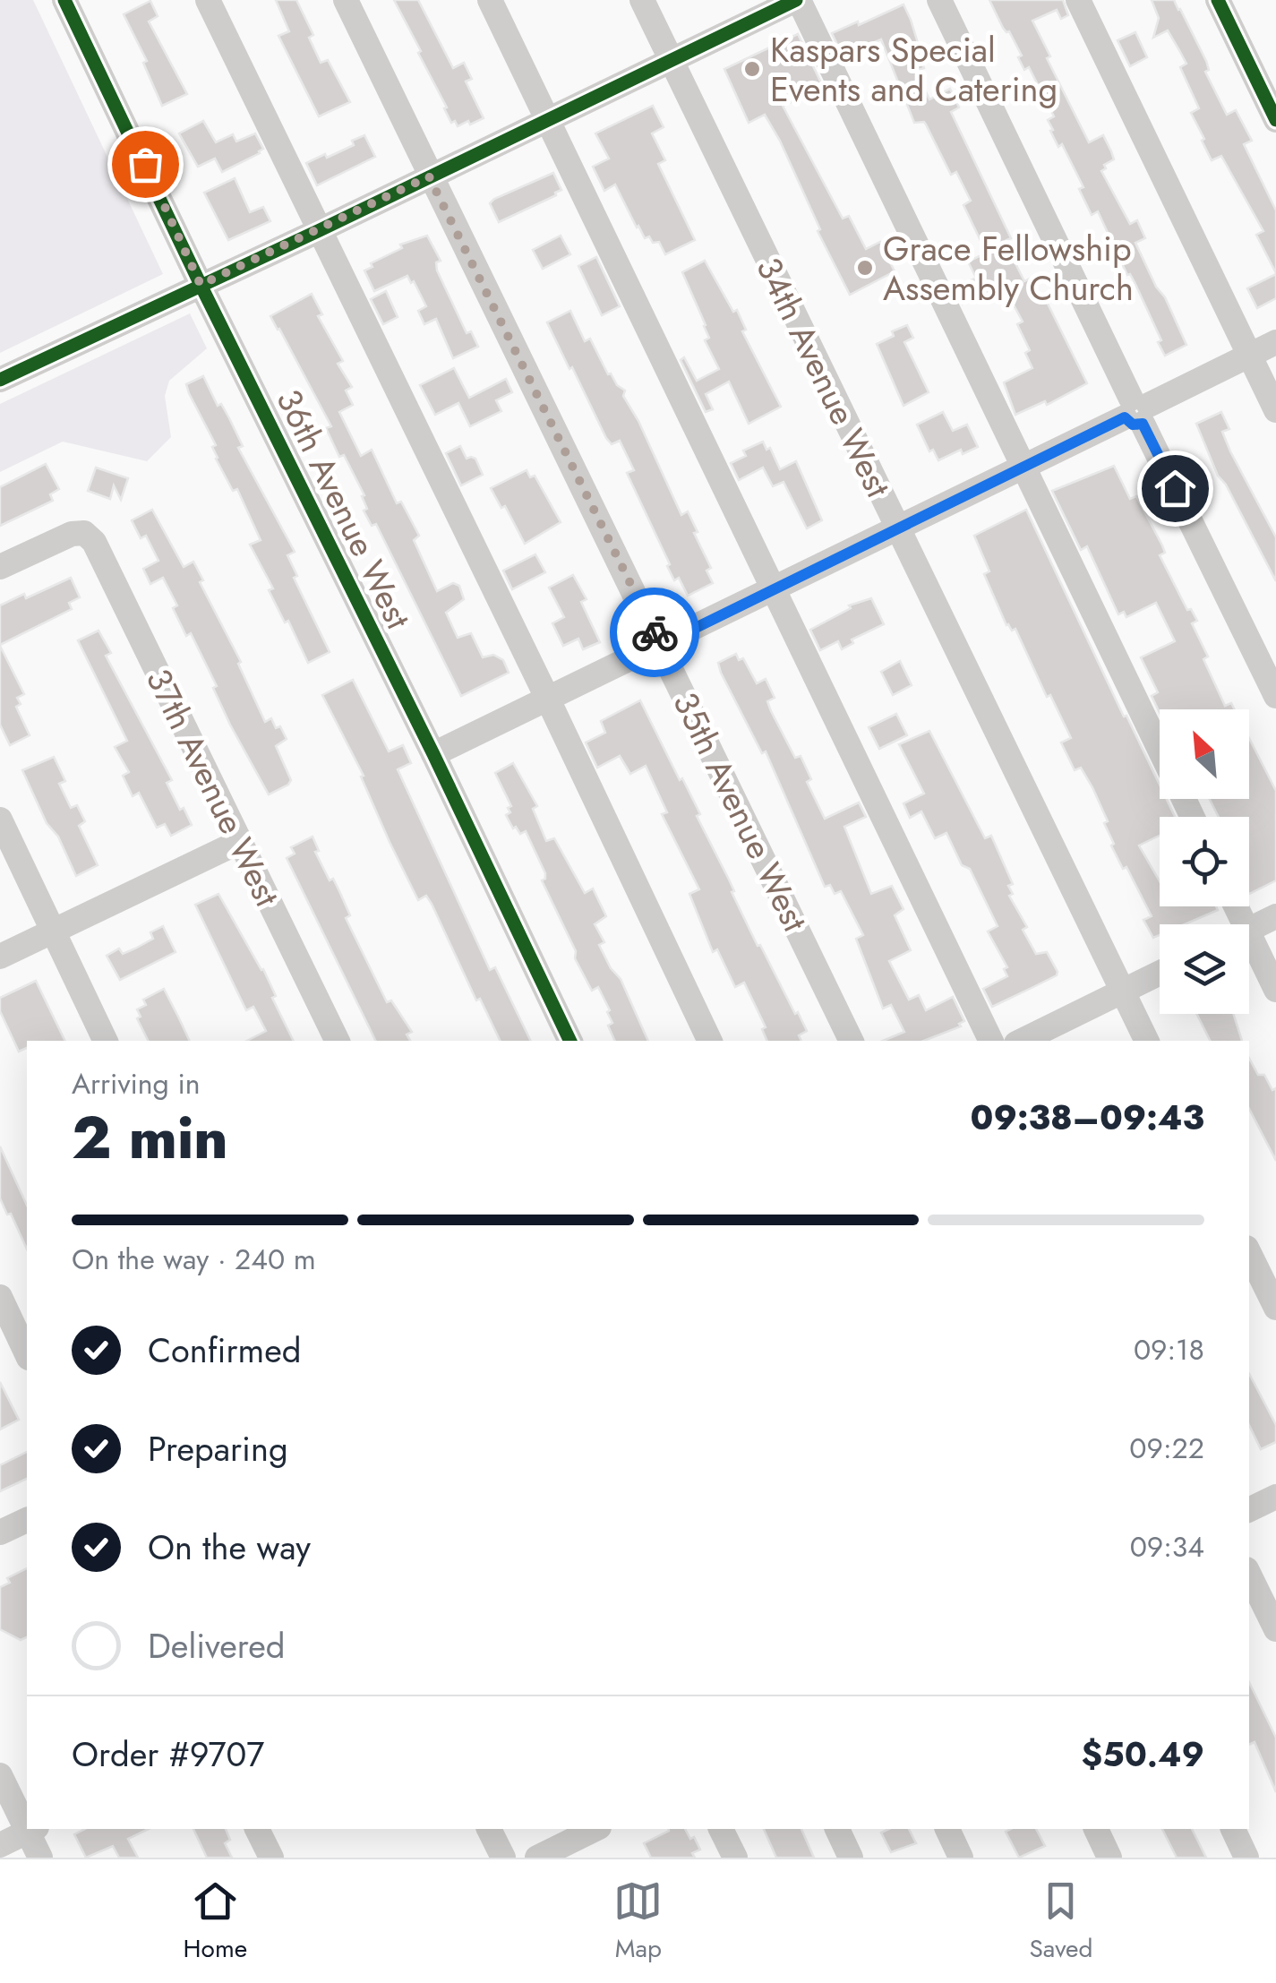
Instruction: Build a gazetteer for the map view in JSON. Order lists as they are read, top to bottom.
{
  "streets": {
    "street": [
      "34th Avenue West",
      "36th Avenue West",
      "37th Avenue West",
      "35th Avenue West"
    ]
  },
  "places": ["Kaspars Special Events and Catering", "Grace Fellowship Assembly Church"],
  "north": "top left",
  "page": {
    "heading": ["2 min", "Arriving in", "09:38–09:43"],
    "panel": ["Order #9707", "$50.49"],
    "bar": "On the way · 240 m",
    "list": [
      ["Confirmed", "09:18"],
      ["Preparing", "09:22"],
      ["On the way", "09:34"],
      "Delivered"
    ],
    "tabs": ["Home", "Map", "Saved"]
  }
}
